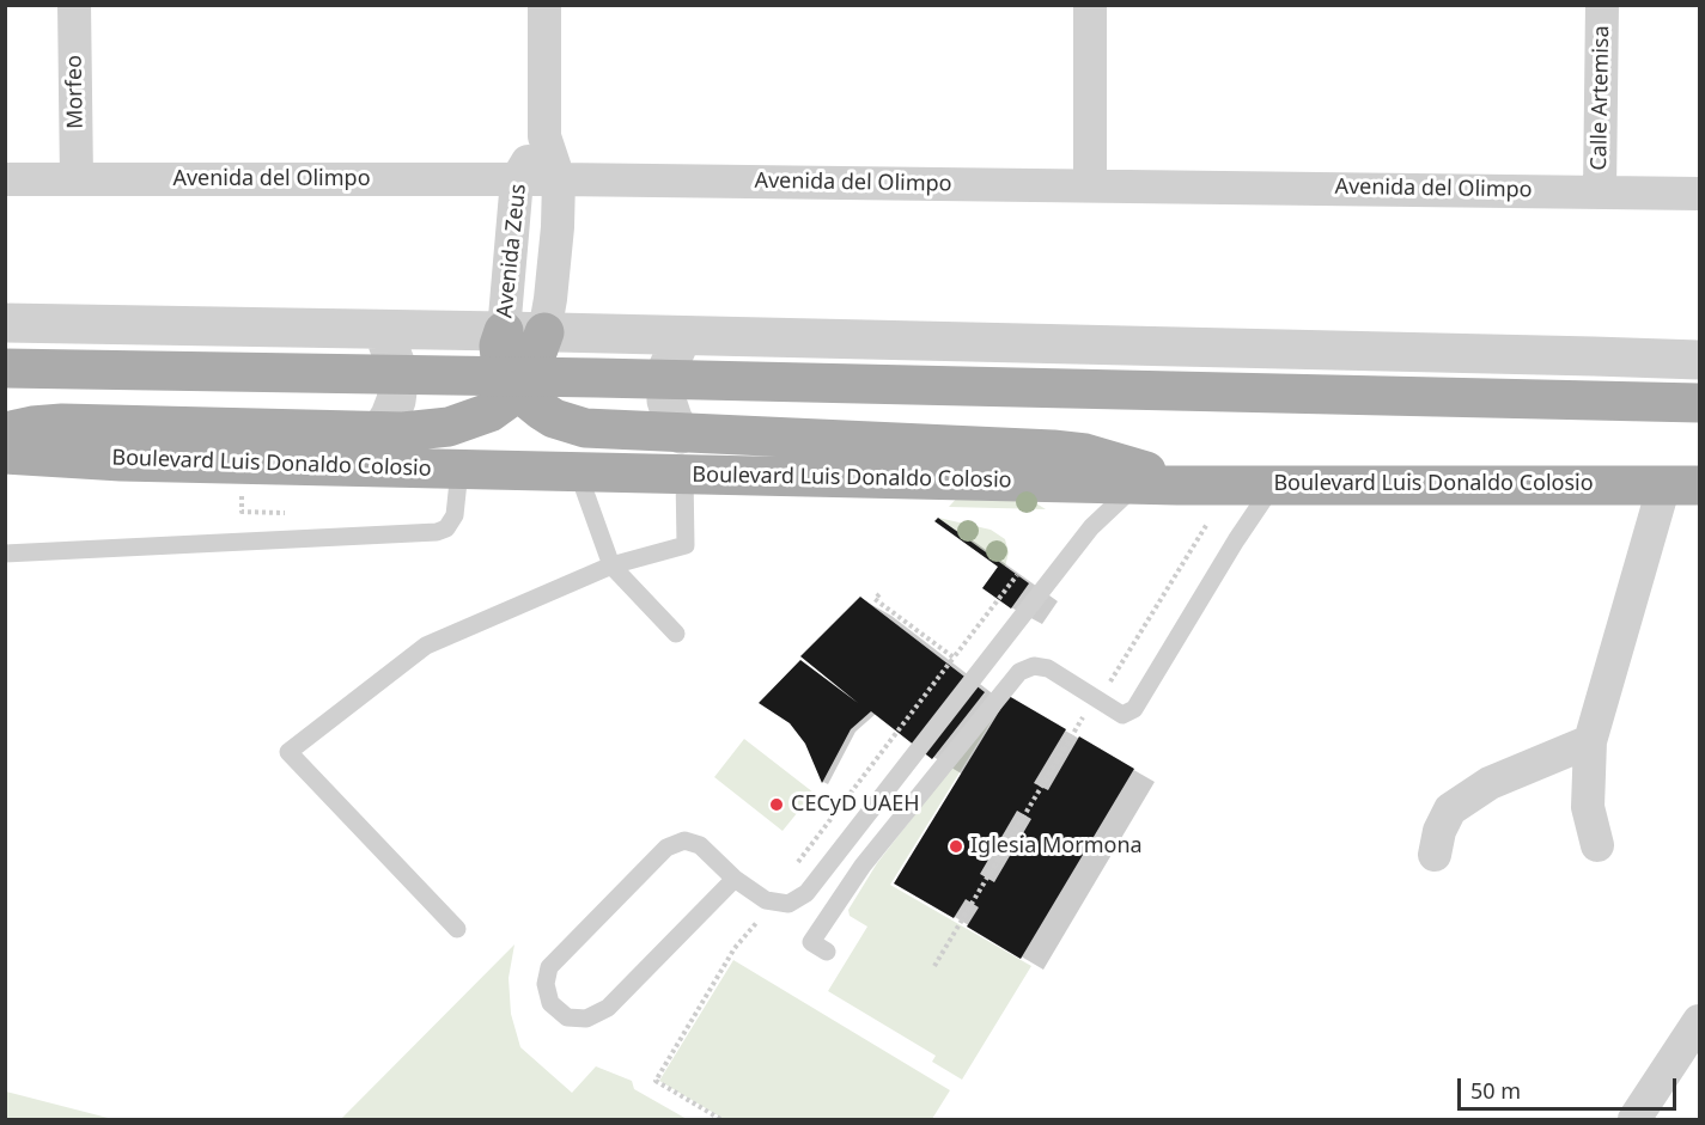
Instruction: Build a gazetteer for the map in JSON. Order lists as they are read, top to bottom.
{
  "streets": {
    "main road": ["Boulevard Luis Donaldo Colosio"],
    "street": [
      "Morfeo",
      "Calle Artemisa",
      "Avenida del Olimpo",
      "Avenida Zeus"
    ]
  },
  "crossings": [
    ["Morfeo", "Avenida del Olimpo"],
    ["Calle Artemisa", "Avenida del Olimpo"],
    ["Avenida del Olimpo", "Avenida Zeus"]
  ],
  "places": ["CECyD UAEH", "Iglesia Mormona"],
  "scale_bar": "50 m"
}
